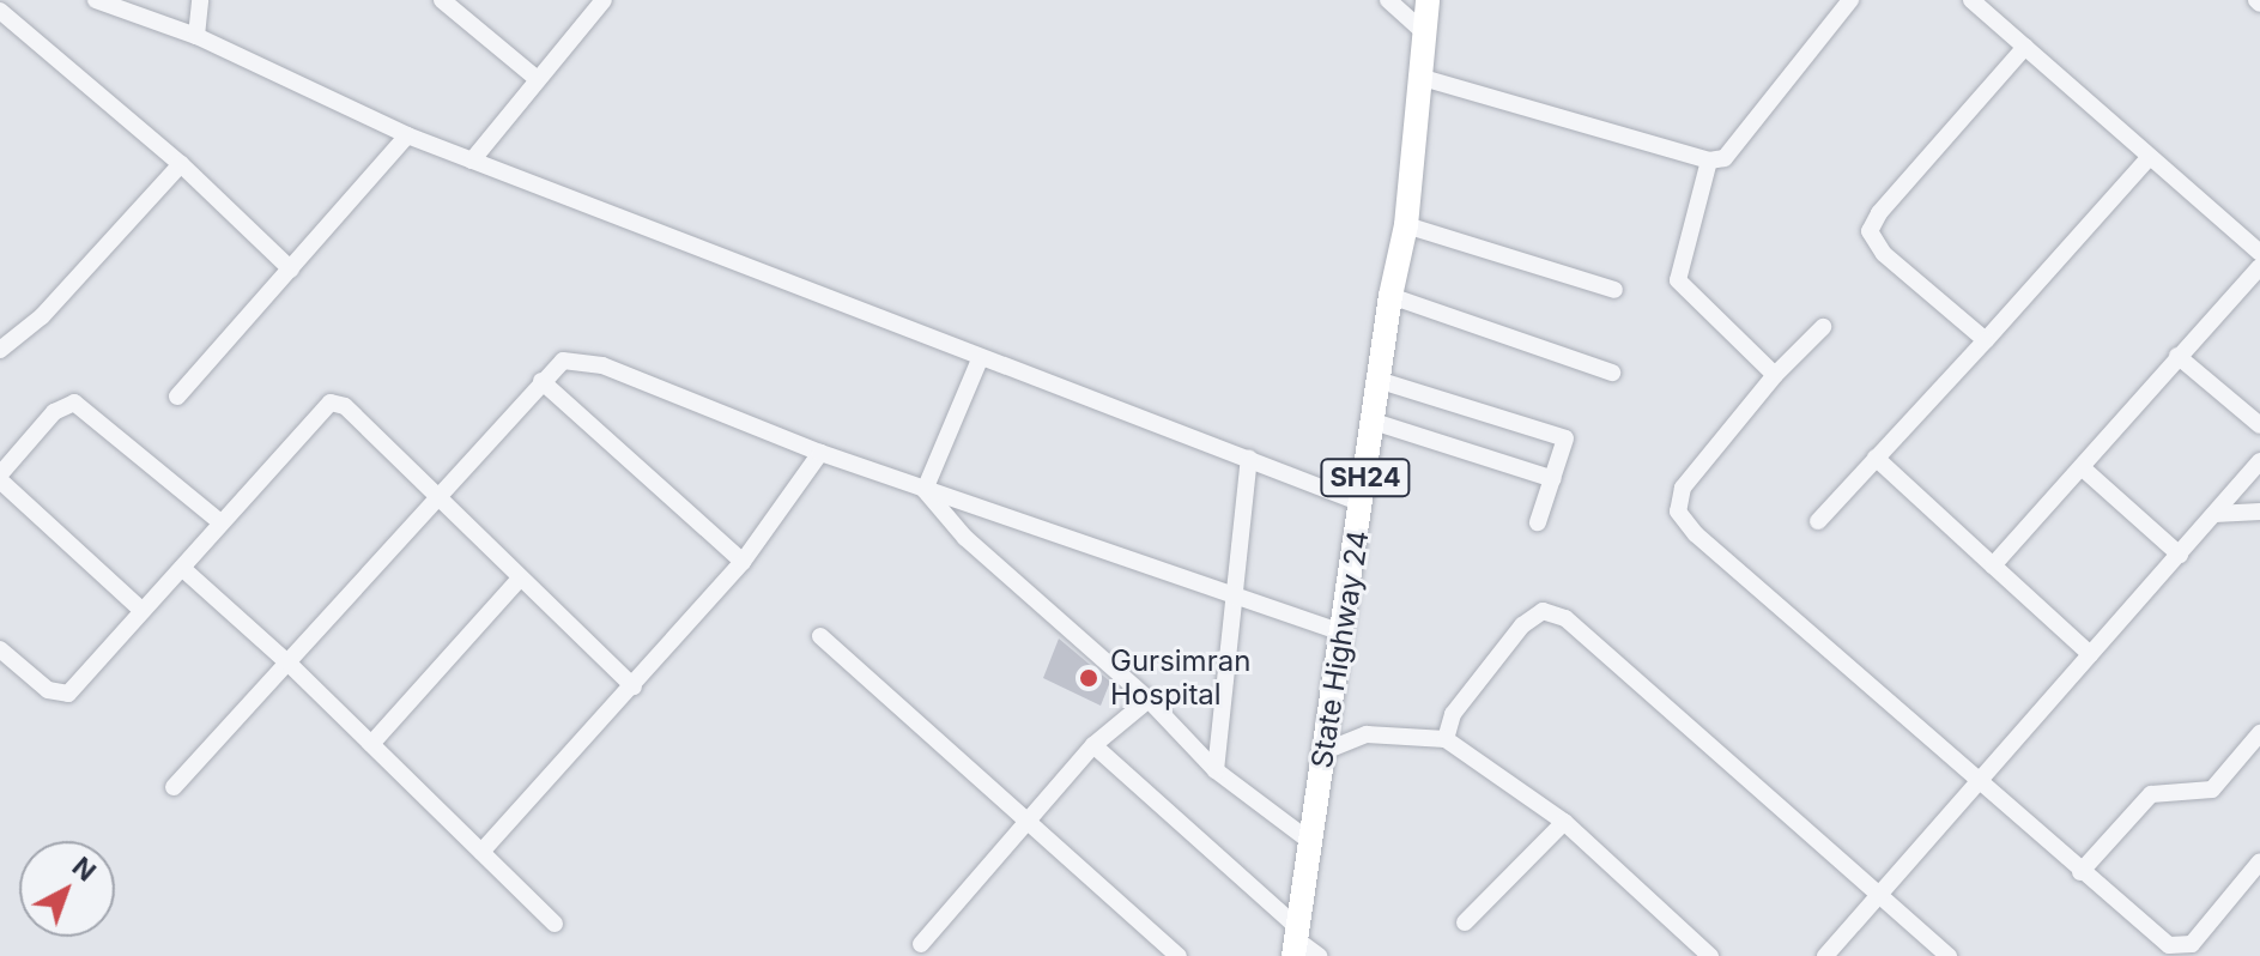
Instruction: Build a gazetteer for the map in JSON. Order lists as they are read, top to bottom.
{
  "streets": {
    "main road": ["SH24", "State Highway 24"]
  },
  "places": ["Gursimran Hospital"],
  "north": "top right"
}
